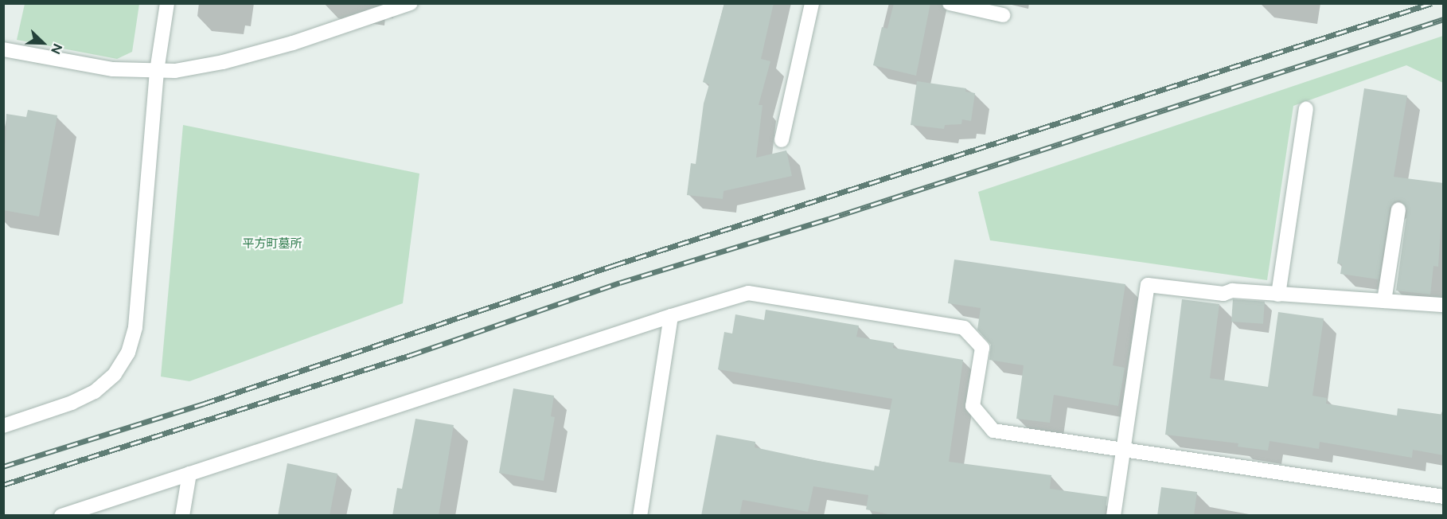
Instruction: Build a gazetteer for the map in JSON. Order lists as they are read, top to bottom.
{
  "parks": ["平方町墓所"],
  "north": "bottom right"
}
